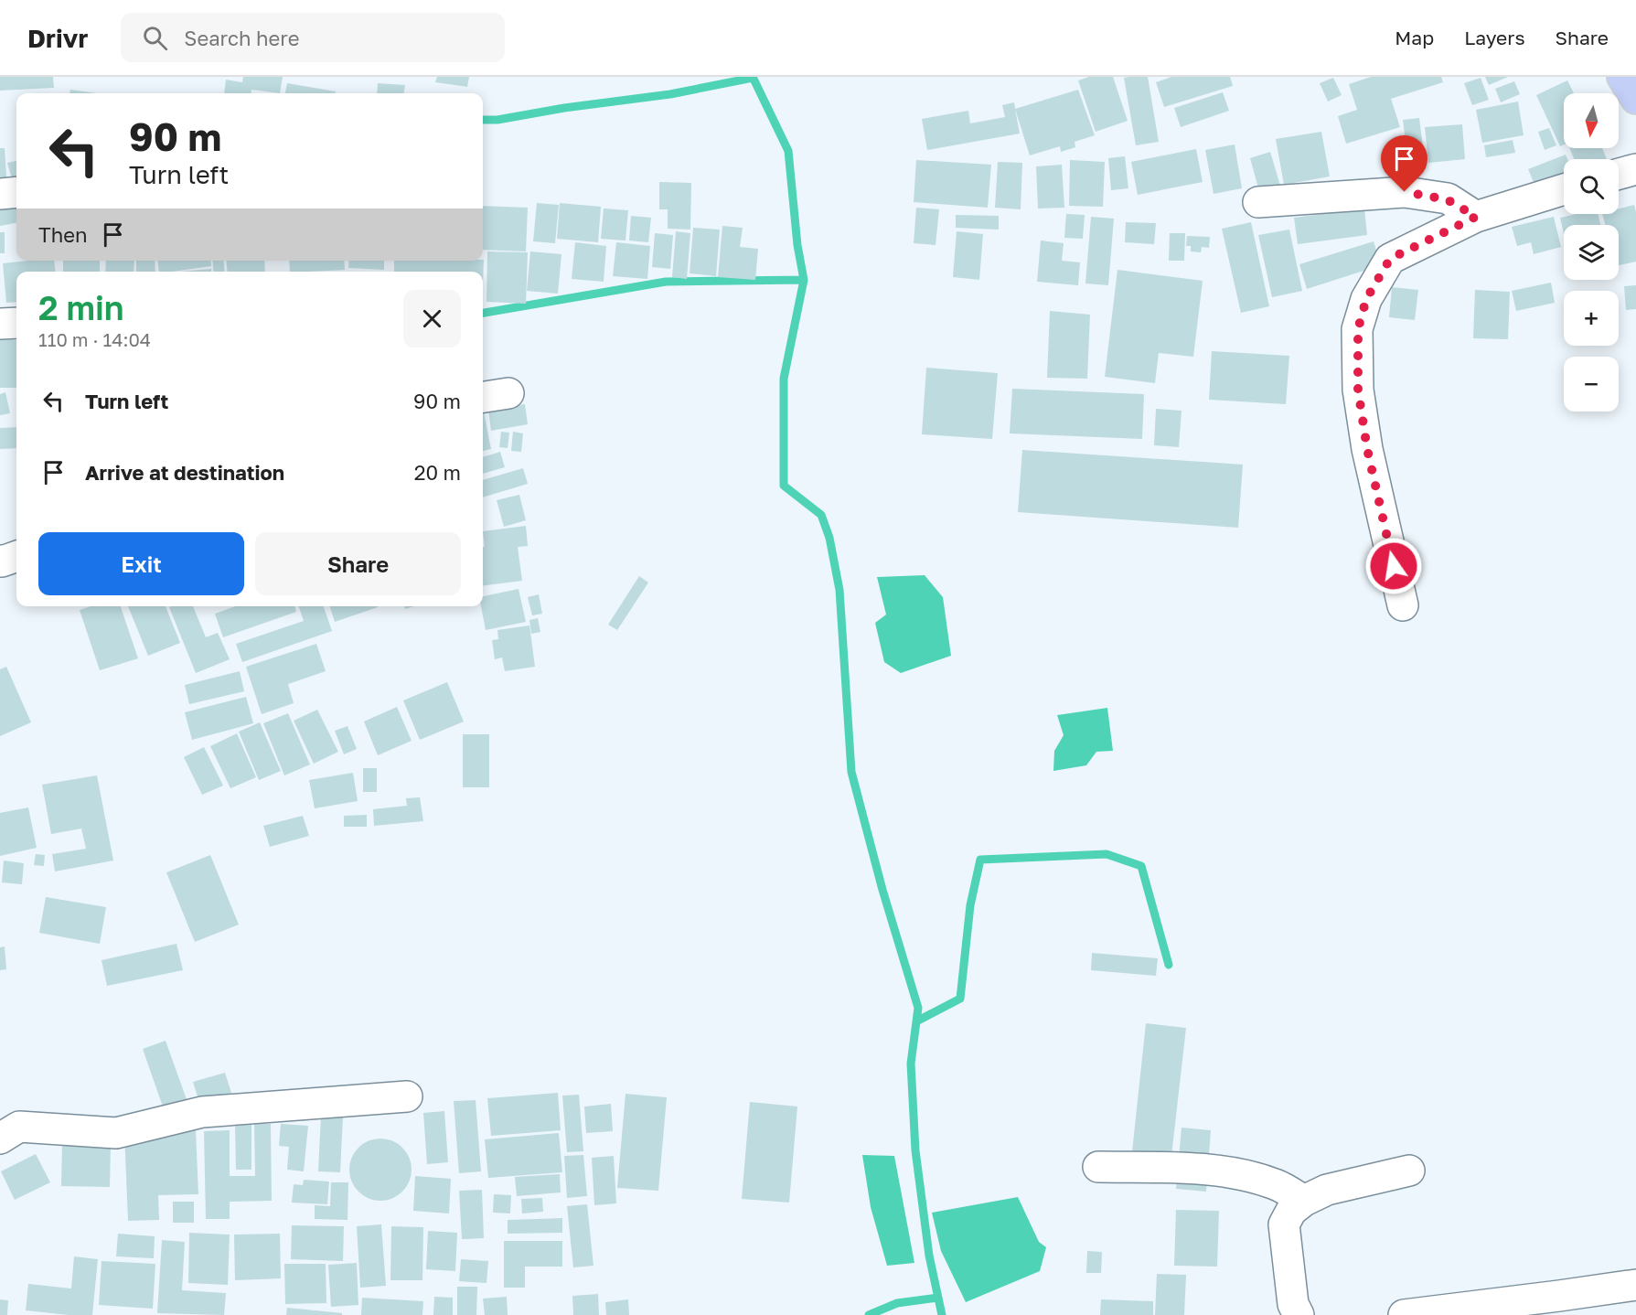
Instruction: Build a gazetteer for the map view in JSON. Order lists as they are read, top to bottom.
{
  "north": "bottom",
  "page": {
    "header": "Drivr",
    "search": "Search here",
    "nav": ["Map", "Layers", "Share"],
    "map_buttons": ["+", "−"],
    "turn": ["90 m", "Turn left"],
    "then": "Then",
    "heading": ["2 min", "110 m · 14:04"],
    "list": [
      {
        "name": "Turn left",
        "value": "90 m"
      },
      {
        "name": "Arrive at destination",
        "value": "20 m"
      }
    ],
    "buttons": ["Exit", "Share"]
  }
}
